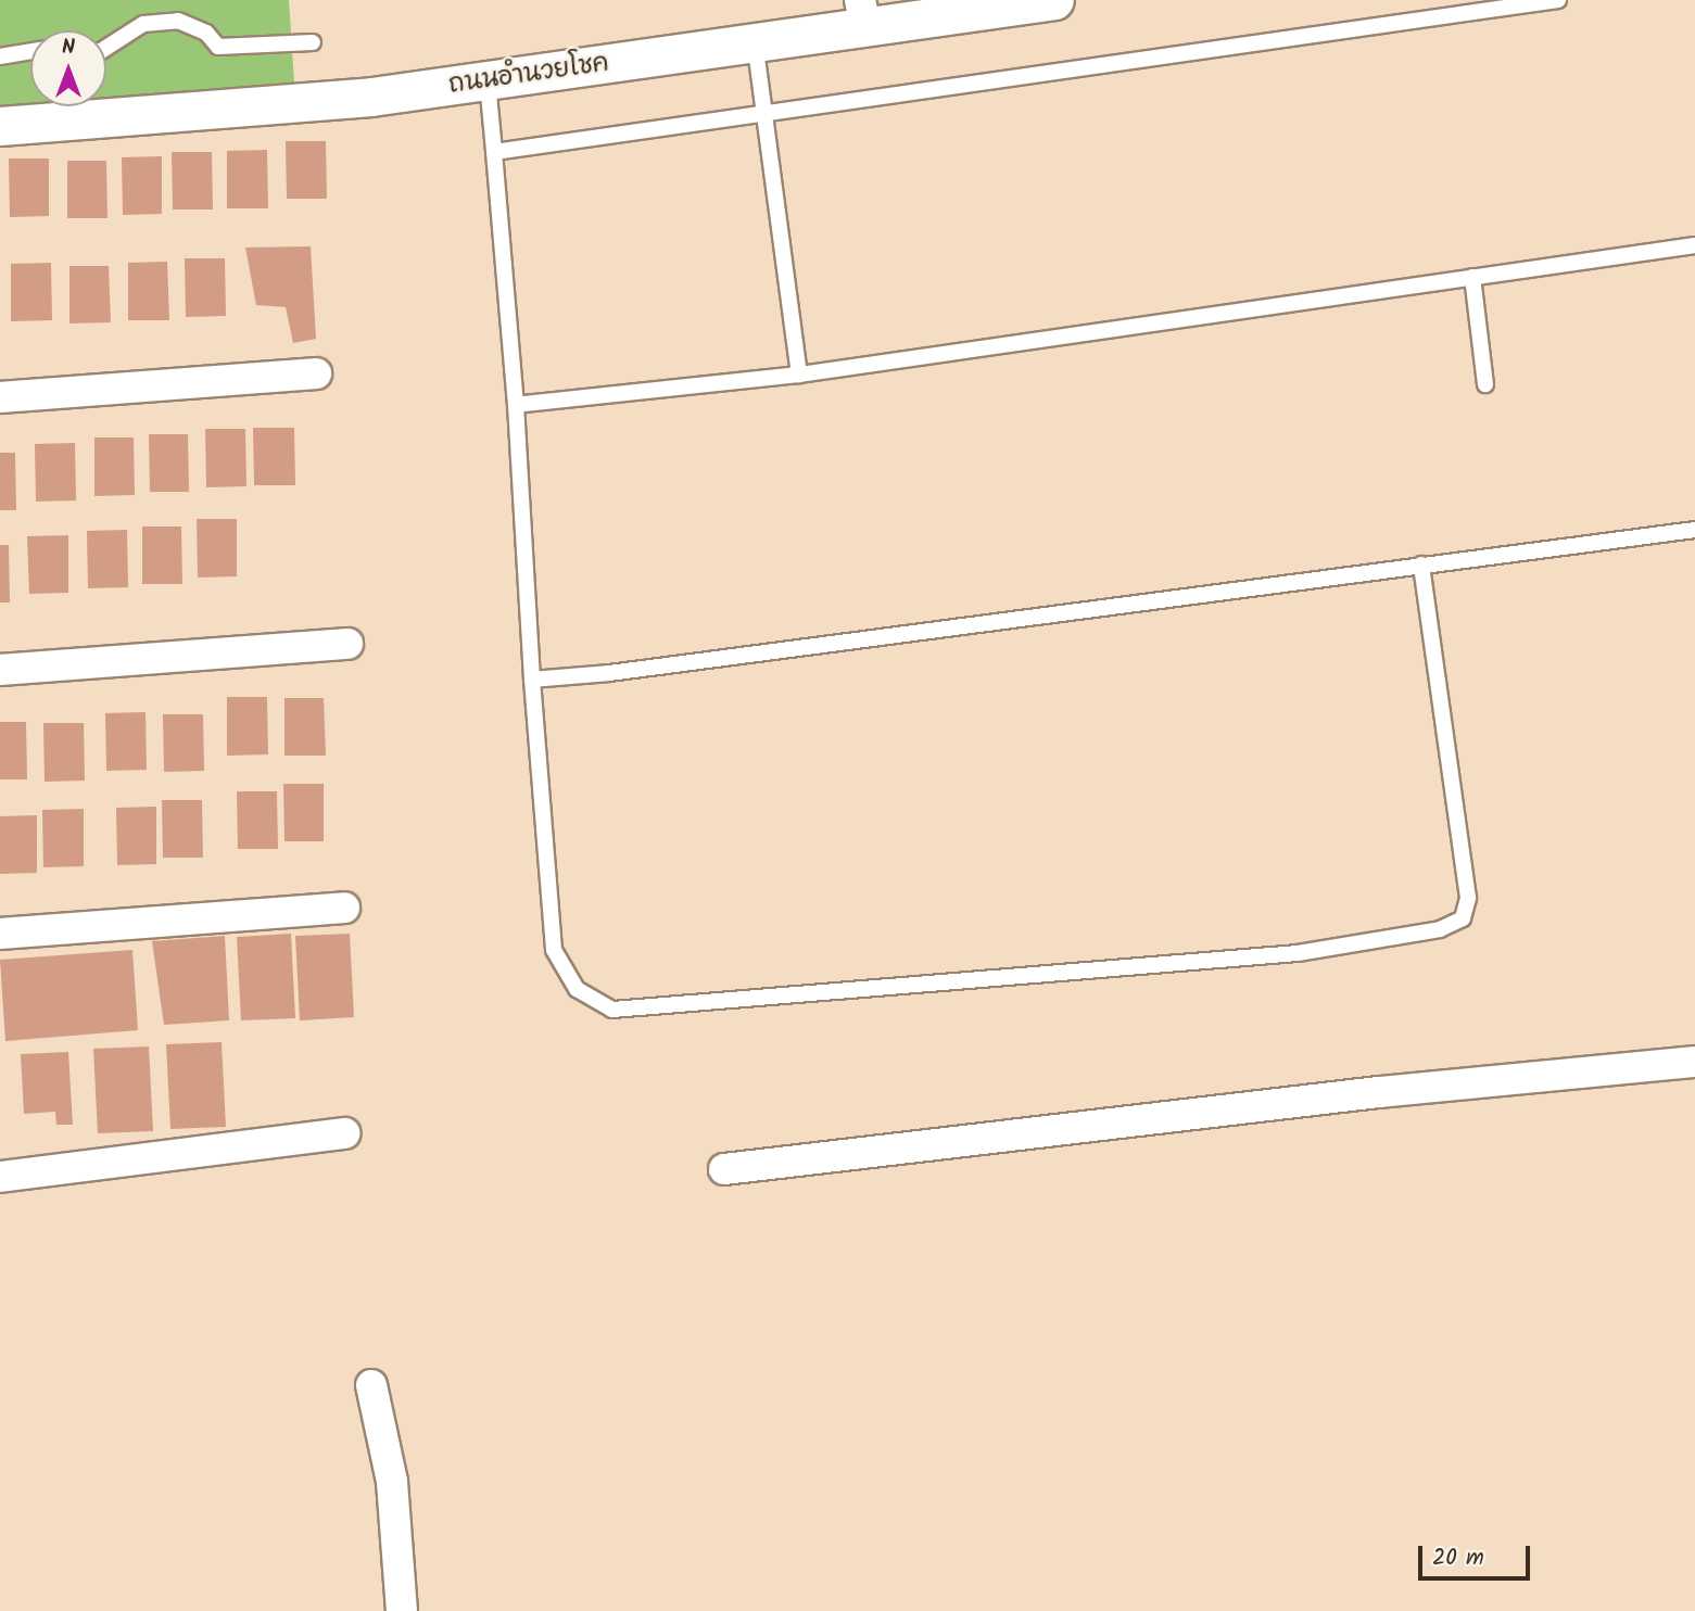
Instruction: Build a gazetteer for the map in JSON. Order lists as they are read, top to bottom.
{
  "streets": {
    "street": ["ถนนอำนวยโชค"]
  },
  "scale_bar": "20 m",
  "north": "top"
}
